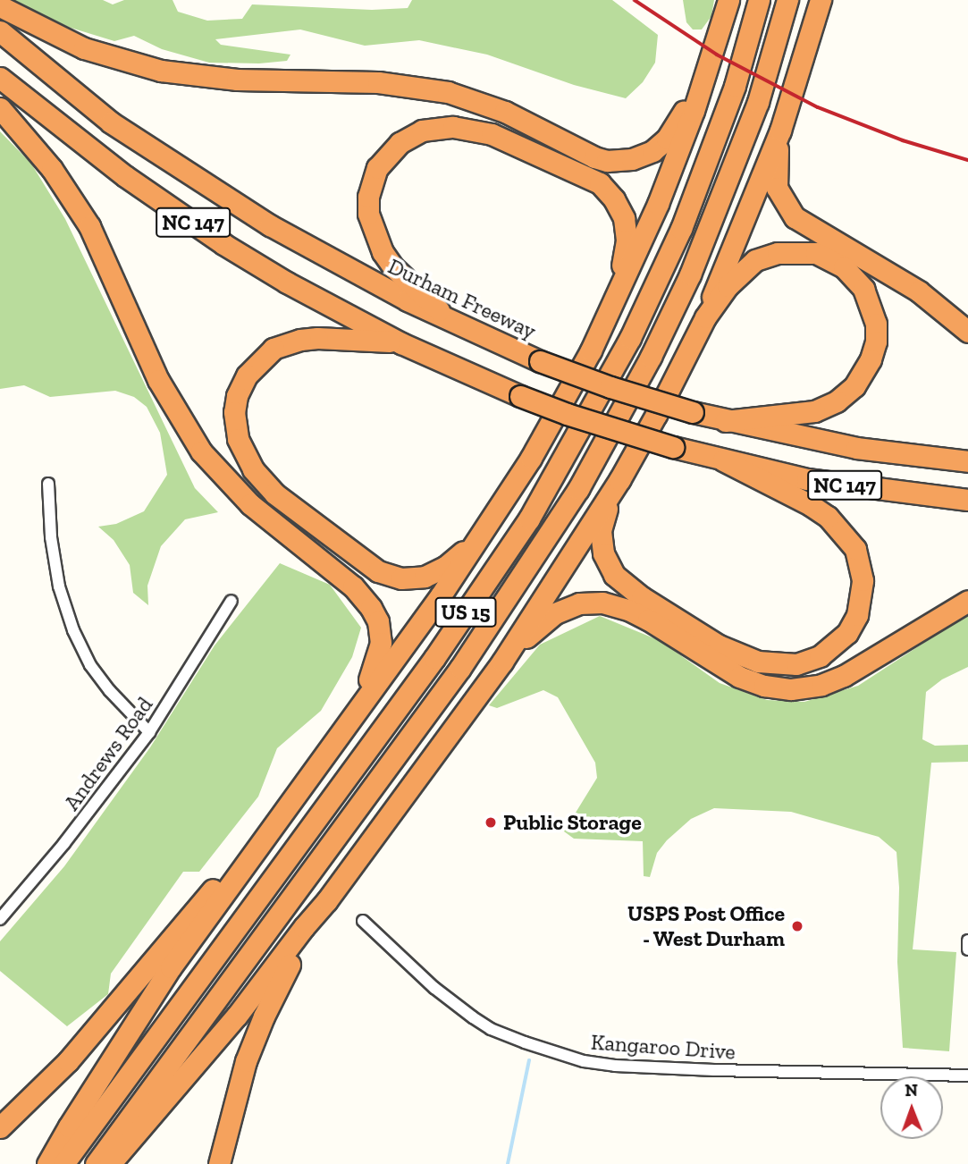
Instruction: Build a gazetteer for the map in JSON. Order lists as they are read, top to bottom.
{
  "streets": {
    "highway": ["NC 147", "Durham Freeway", "US 15"],
    "street": ["Andrews Road", "Kangaroo Drive"]
  },
  "places": ["Public Storage", "USPS Post Office - West Durham"],
  "north": "top"
}
